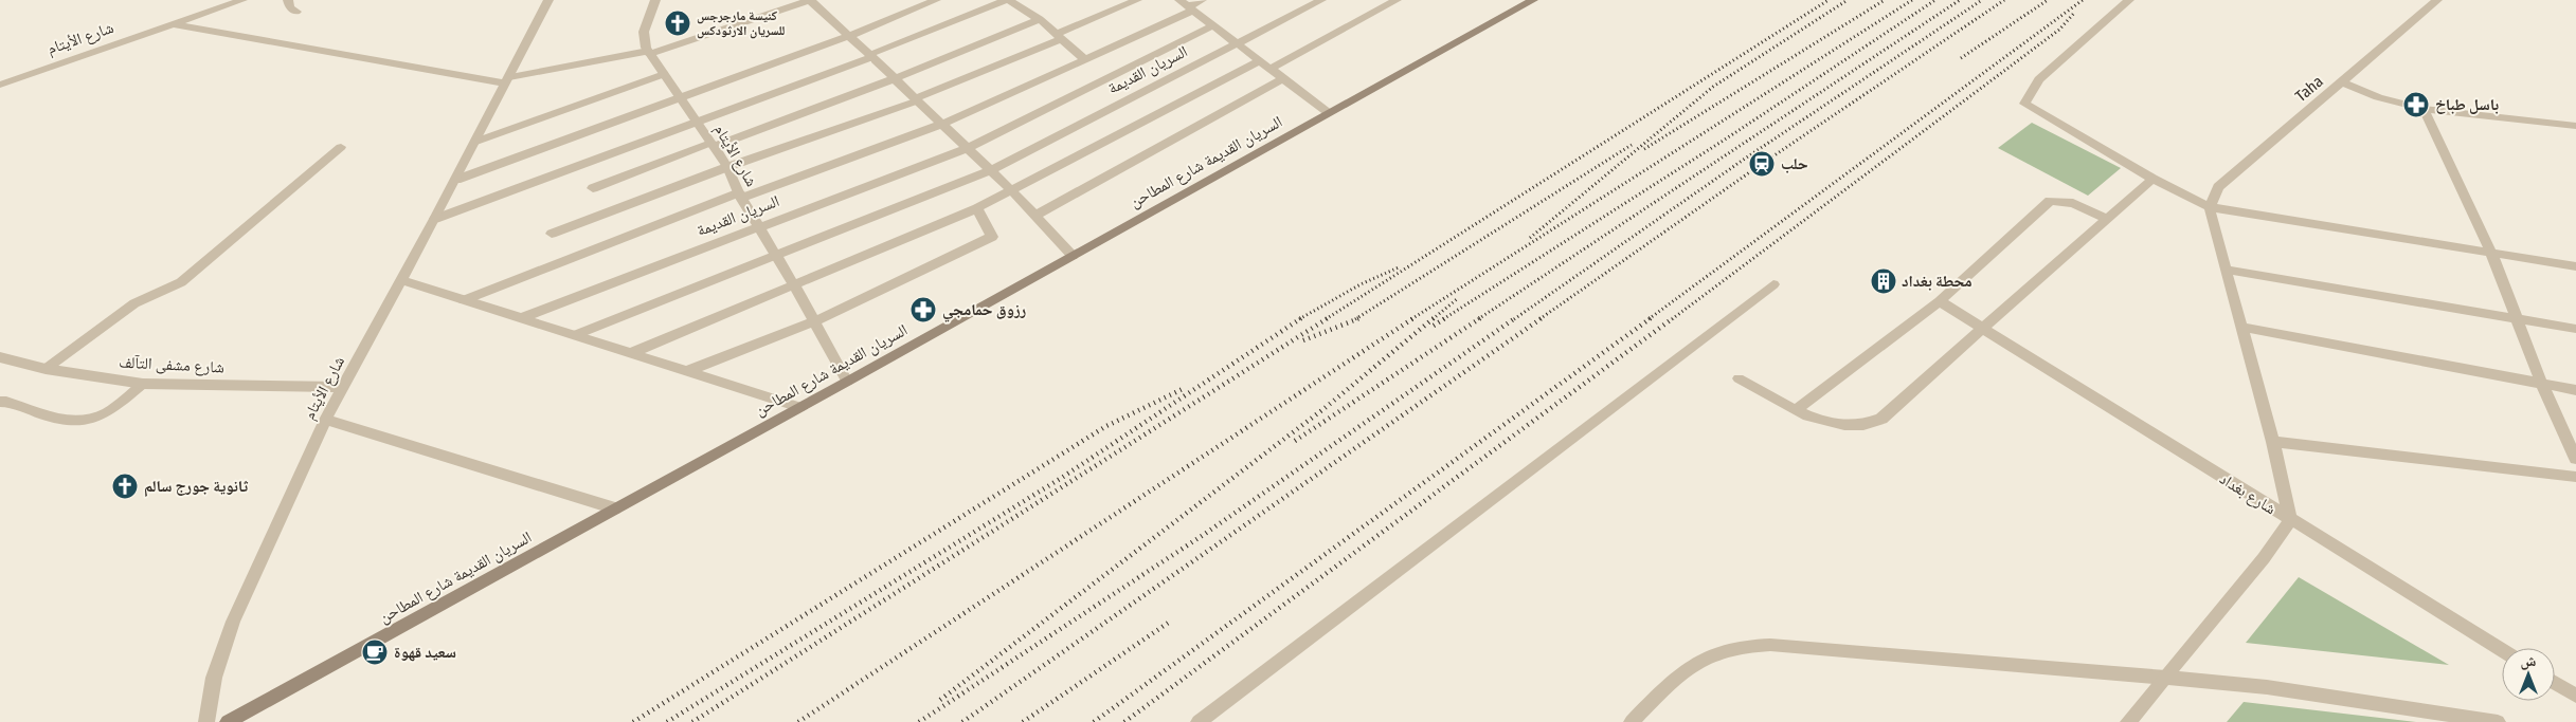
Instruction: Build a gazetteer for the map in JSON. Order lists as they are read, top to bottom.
{
  "streets": {
    "street": [
      "شارع الأيتام",
      "السريان القديمة",
      "Taha",
      "السريان القديمة شارع المطاحن",
      "شارع مشفى التآلف",
      "شارع بغداد"
    ]
  },
  "crossings": [
    ["شارع الأيتام", "السريان القديمة"],
    ["شارع الأيتام", "السريان القديمة شارع المطاحن"],
    ["شارع الأيتام", "شارع مشفى التآلف"]
  ],
  "places": {
    "church": ["كنيسة مارجرجس للسريان الارثودكس", "ثانوية جورج سالم"],
    "pharmacy": ["باسل طباخ", "رزوق حمامجي"],
    "station": ["حلب"],
    "building": ["محطة بغداد"],
    "cafe": ["سعيد قهوة"]
  },
  "north": "top"
}
